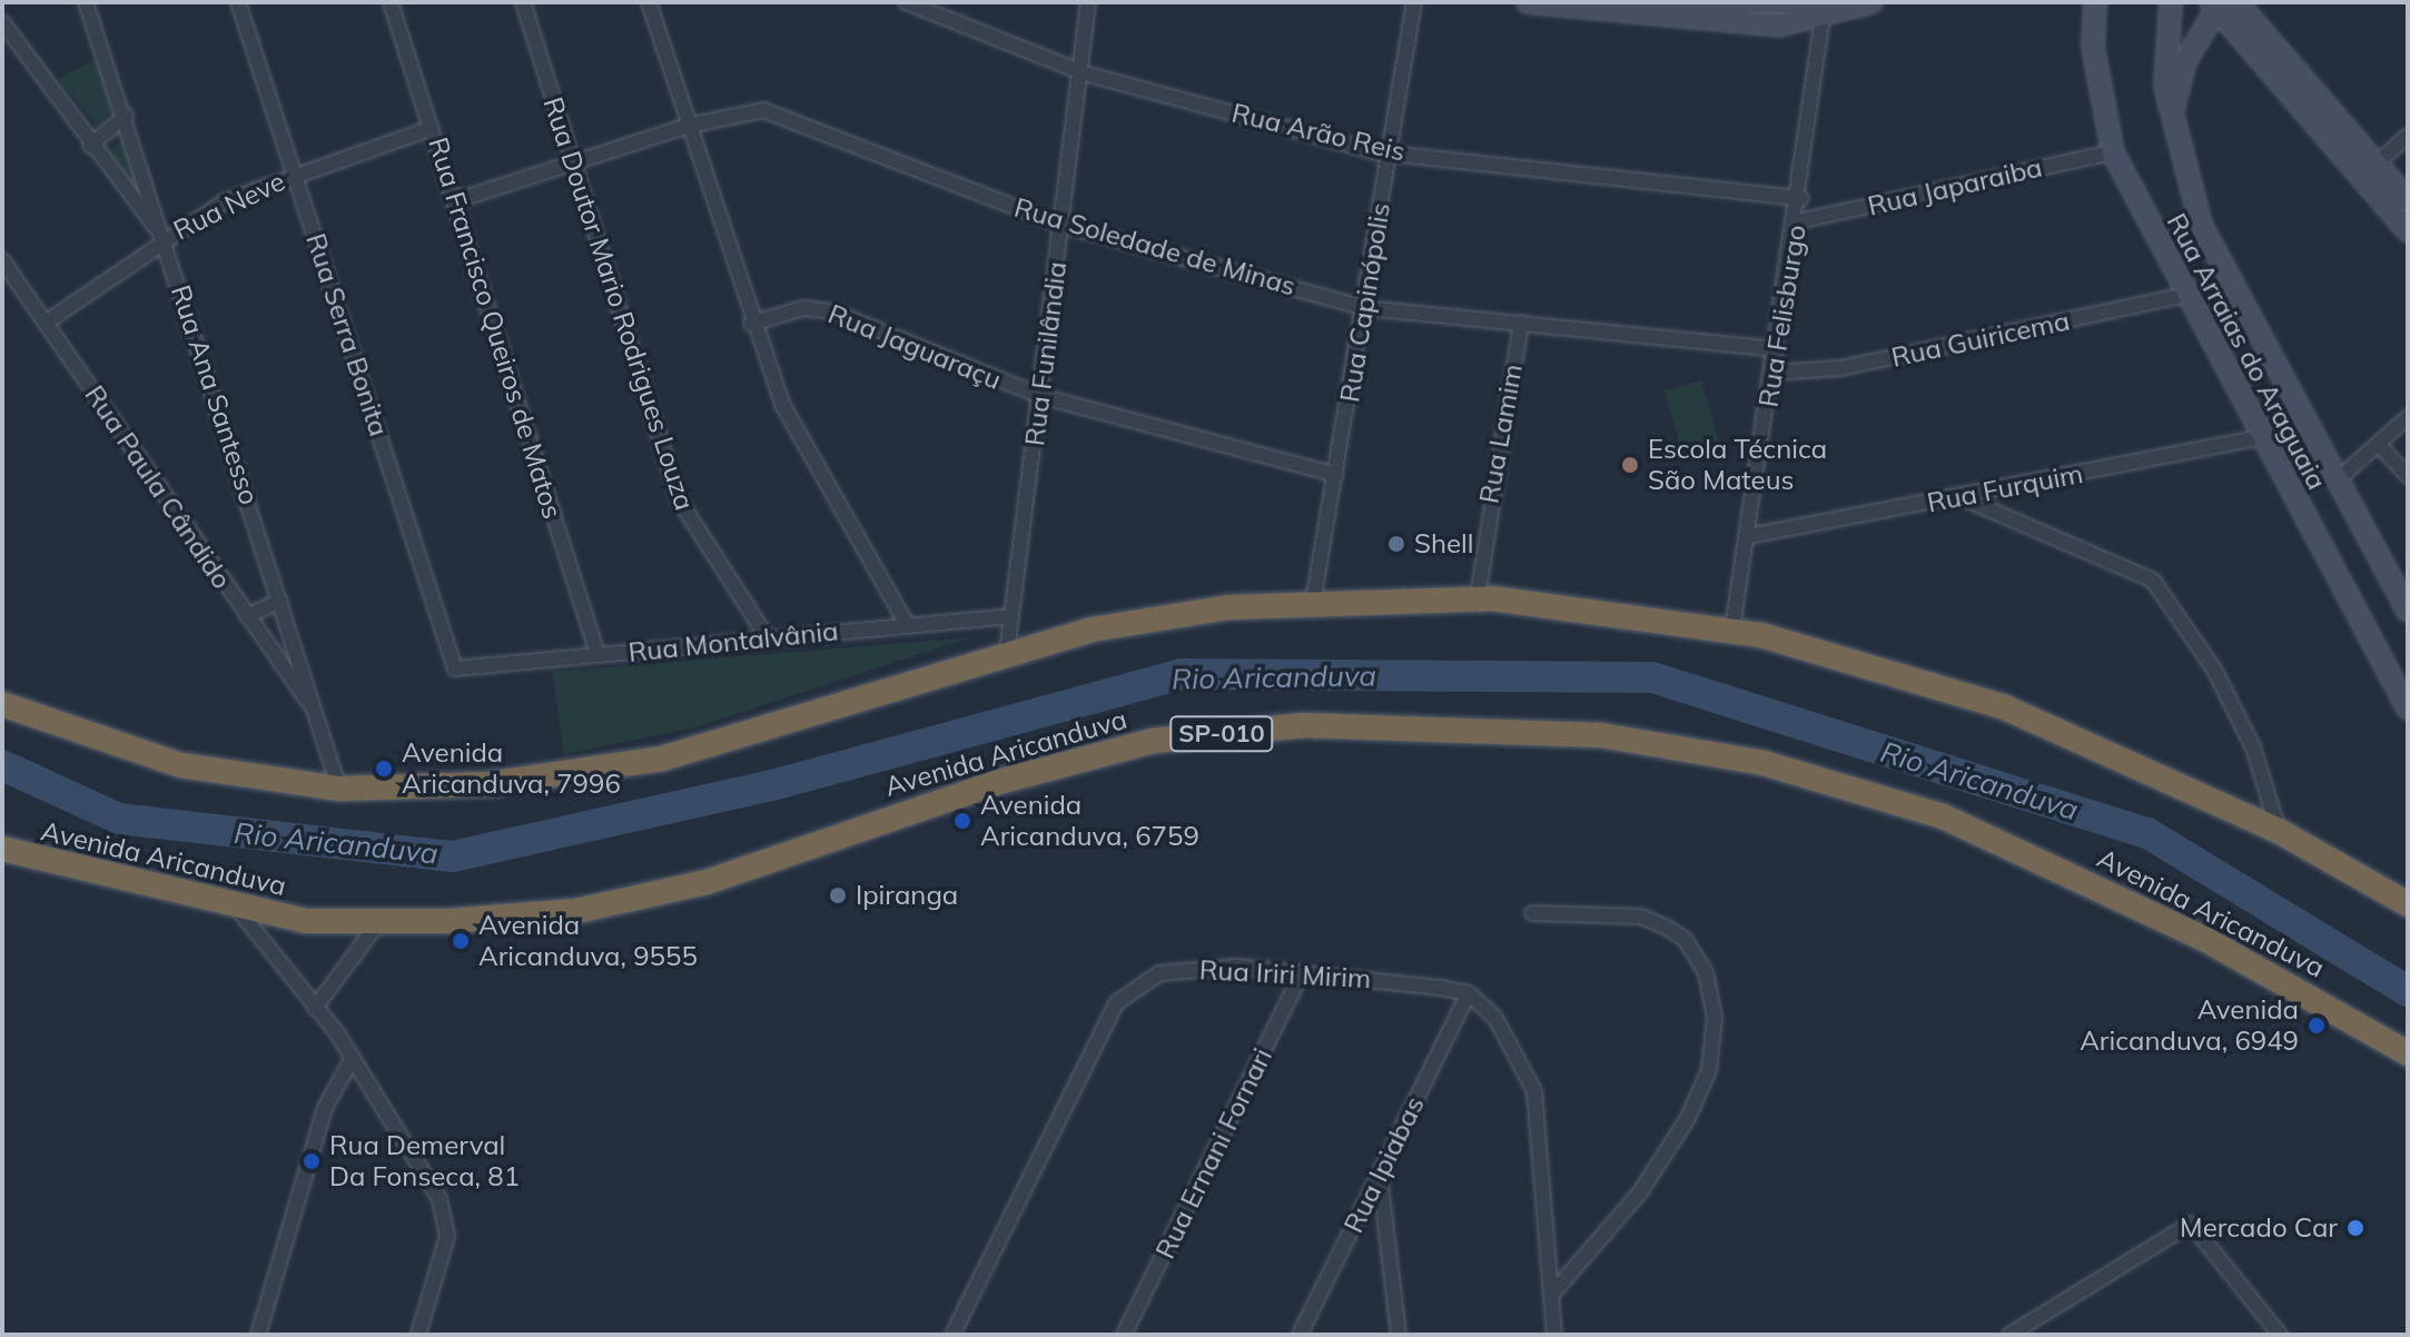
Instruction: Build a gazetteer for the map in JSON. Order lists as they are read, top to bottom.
{
  "streets": {
    "highway": ["SP-010", "Avenida Aricanduva"],
    "main road": ["Rua Arraias do Araguaia"],
    "street": [
      "Rua Arão Reis",
      "Rua Japaraiba",
      "Rua Neve",
      "Rua Soledade de Minas",
      "Rua Capinópolis",
      "Rua Doutor Mario Rodrigues Louza",
      "Rua Felisburgo",
      "Rua Francisco Queiros de Matos",
      "Rua Serra Bonita",
      "Rua Guiricema",
      "Rua Jaguaraçu",
      "Rua Funilândia",
      "Rua Ana Santesso",
      "Rua Lamim",
      "Rua Paula Cândido",
      "Rua Furquim",
      "Rua Montalvânia",
      "Rua Iriri Mirim",
      "Rua Ernani Fornari",
      "Rua Ipiabas"
    ]
  },
  "crossings": [
    ["Rua Arão Reis", "Rua Capinópolis"],
    ["Rua Arão Reis", "Rua Felisburgo"],
    ["Rua Arão Reis", "Rua Funilândia"],
    ["Rua Japaraiba", "Rua Felisburgo"],
    ["Rua Japaraiba", "Rua Arraias do Araguaia"],
    ["Rua Neve", "Rua Francisco Queiros de Matos"],
    ["Rua Neve", "Rua Serra Bonita"],
    ["Rua Neve", "Rua Ana Santesso"],
    ["Rua Neve", "Rua Paula Cândido"],
    ["Rua Soledade de Minas", "Rua Capinópolis"],
    ["Rua Soledade de Minas", "Rua Doutor Mario Rodrigues Louza"],
    ["Rua Soledade de Minas", "Rua Felisburgo"],
    ["Rua Soledade de Minas", "Rua Francisco Queiros de Matos"],
    ["Rua Soledade de Minas", "Rua Funilândia"],
    ["Rua Soledade de Minas", "Rua Lamim"],
    ["Rua Capinópolis", "Rua Jaguaraçu"],
    ["Rua Doutor Mario Rodrigues Louza", "Rua Montalvânia"],
    ["Rua Felisburgo", "Rua Guiricema"],
    ["Rua Felisburgo", "Rua Furquim"],
    ["Rua Francisco Queiros de Matos", "Rua Montalvânia"],
    ["Rua Serra Bonita", "Rua Montalvânia"],
    ["Rua Guiricema", "Rua Arraias do Araguaia"],
    ["Rua Jaguaraçu", "Rua Funilândia"],
    ["Rua Arraias do Araguaia", "Rua Furquim"],
    ["Rua Funilândia", "Rua Montalvânia"],
    ["Rua Ana Santesso", "Rua Paula Cândido"],
    ["Rua Iriri Mirim", "Rua Ernani Fornari"],
    ["Rua Iriri Mirim", "Rua Ipiabas"]
  ],
  "water": ["Rio Aricanduva"],
  "places": [
    "Escola Técnica São Mateus",
    "Shell",
    "Avenida Aricanduva, 7996",
    "Avenida Aricanduva, 6759",
    "Ipiranga",
    "Avenida Aricanduva, 9555",
    "Avenida Aricanduva, 6949",
    "Rua Demerval Da Fonseca, 81",
    "Mercado Car"
  ]
}
